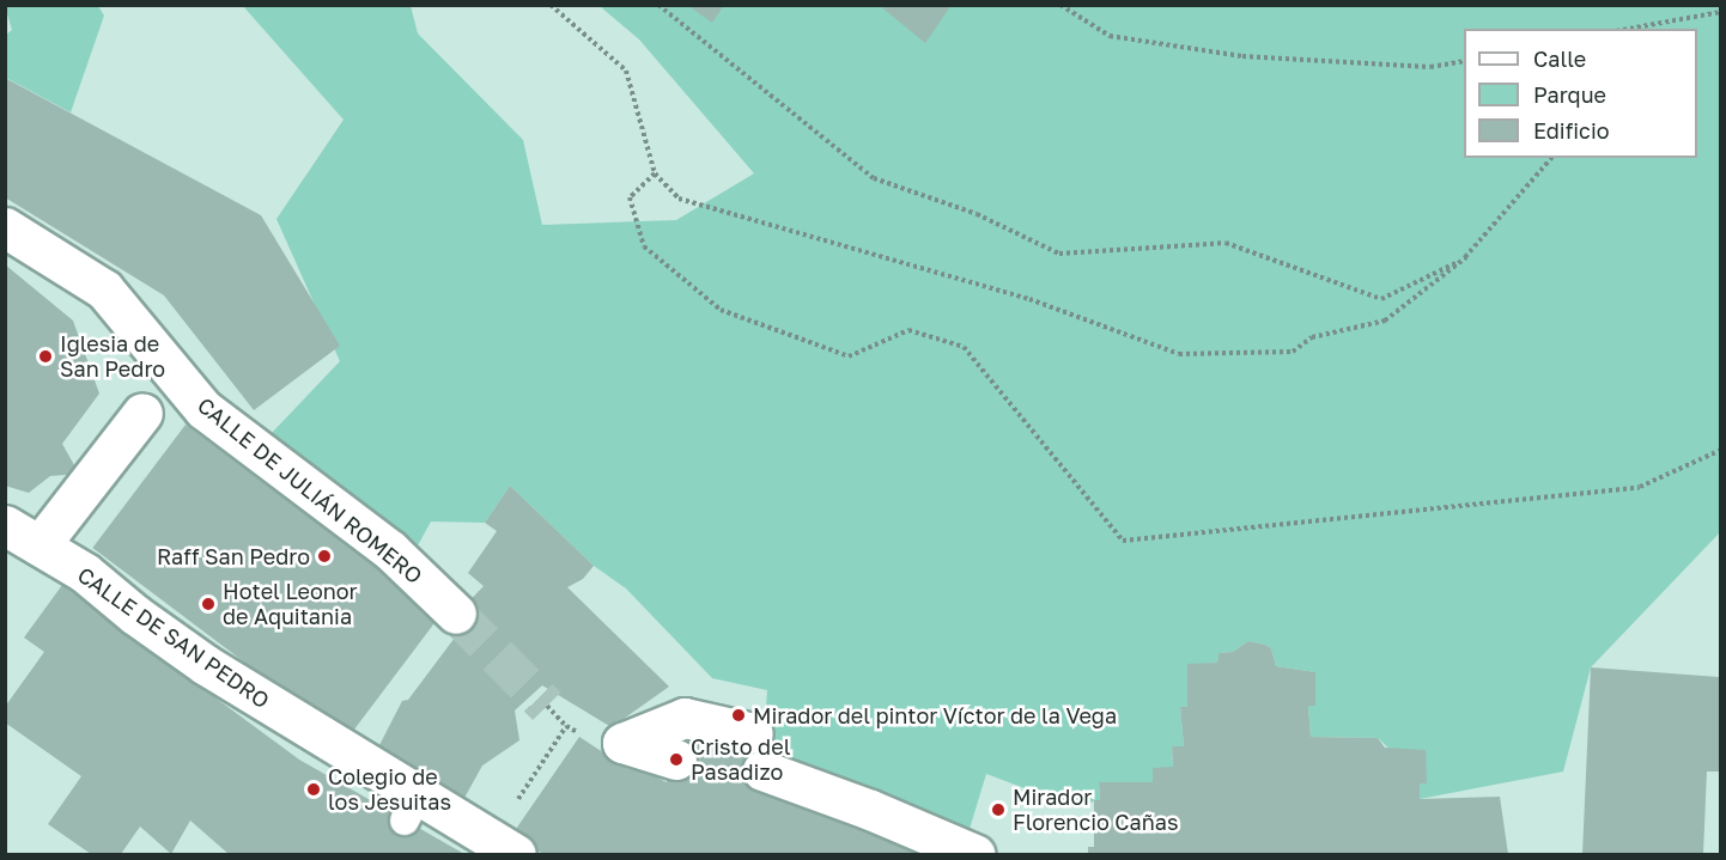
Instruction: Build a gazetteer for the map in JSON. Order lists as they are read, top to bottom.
{
  "streets": {
    "street": ["CALLE DE JULIÁN ROMERO", "CALLE DE SAN PEDRO"]
  },
  "places": [
    "Iglesia de San Pedro",
    "Raff San Pedro",
    "Hotel Leonor de Aquitania",
    "Mirador del pintor Víctor de la Vega",
    "Cristo del Pasadizo",
    "Colegio de los Jesuitas",
    "Mirador Florencio Cañas"
  ],
  "legend": ["Calle", "Parque", "Edificio"]
}
